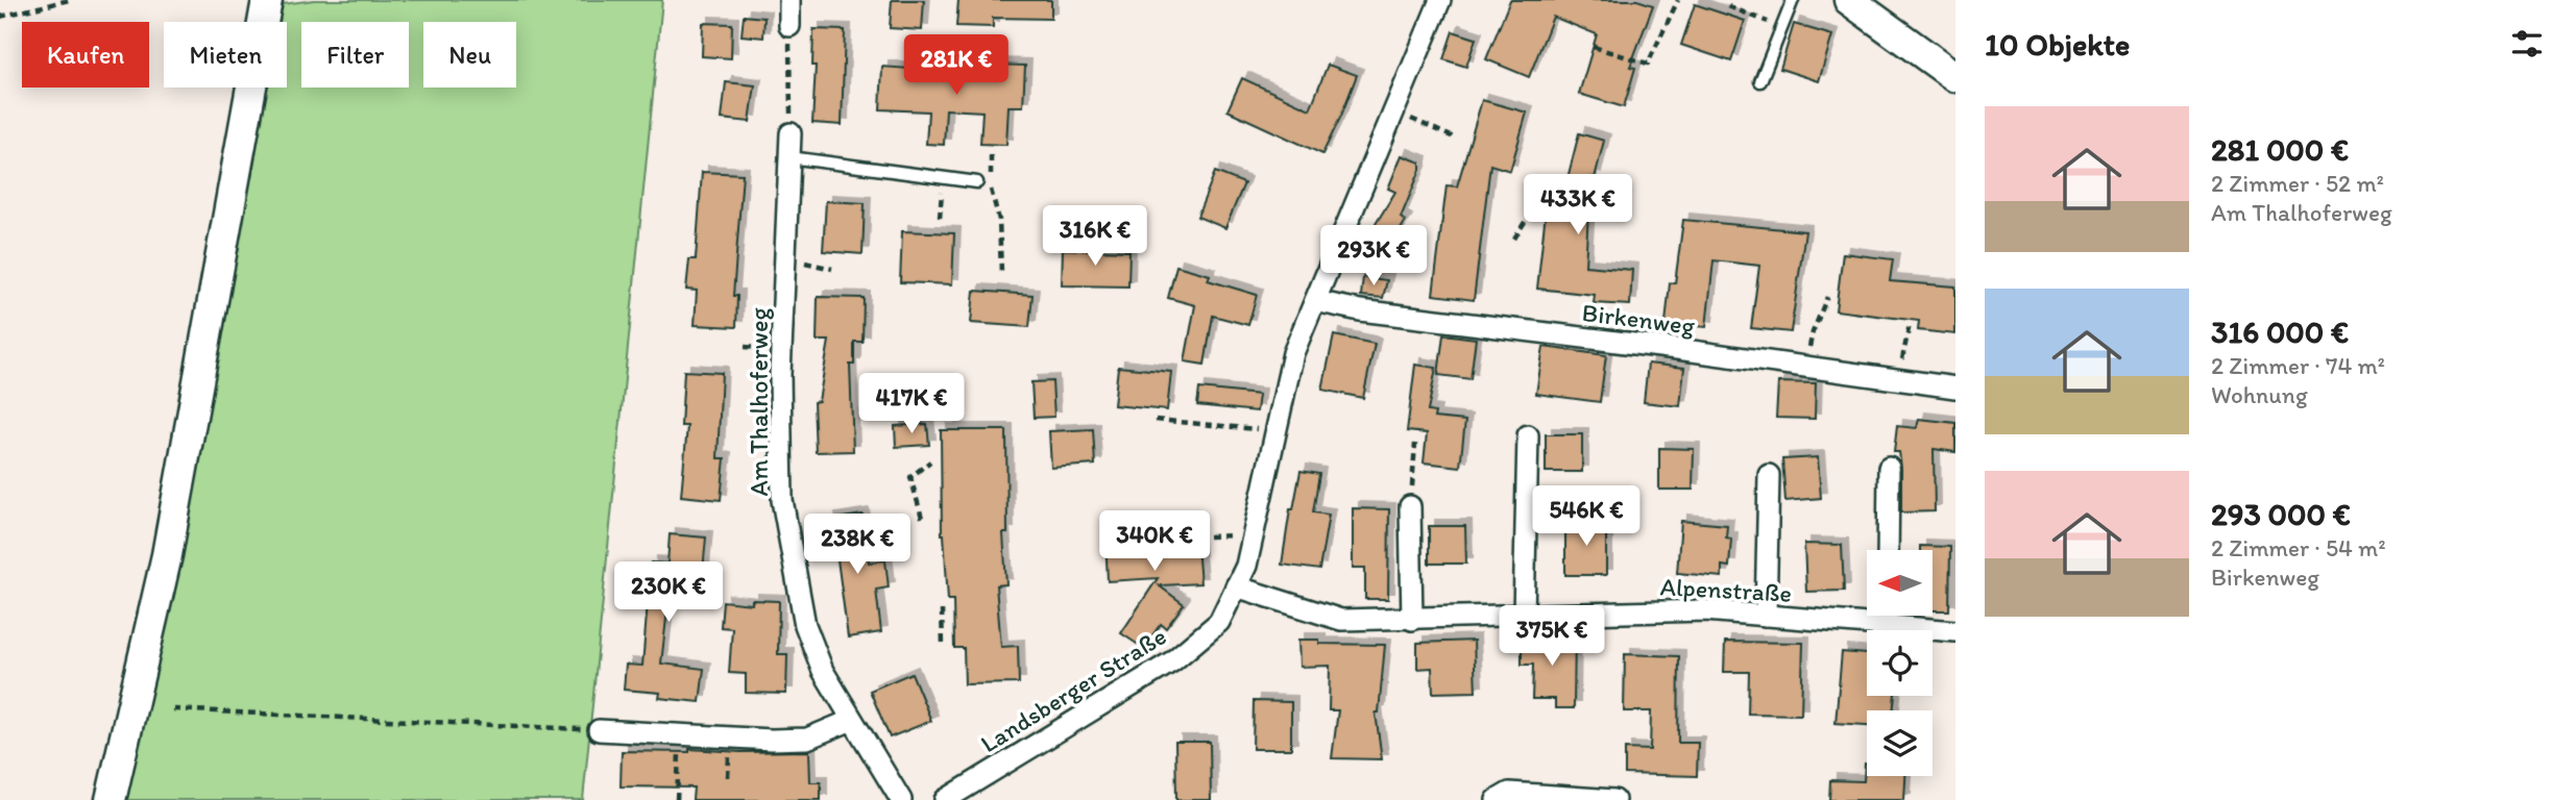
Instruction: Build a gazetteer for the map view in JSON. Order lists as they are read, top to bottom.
{
  "streets": {
    "street": [
      "Birkenweg",
      "Am Thalhoferweg",
      "Alpenstraße",
      "Landsberger Straße"
    ]
  },
  "crossings": [
    ["Birkenweg", "Landsberger Straße"],
    ["Alpenstraße", "Landsberger Straße"]
  ],
  "north": "left",
  "page": {
    "heading": "10 Objekte",
    "chip": [
      "Kaufen",
      "Mieten",
      "Filter",
      "Neu"
    ],
    "price": [
      "281K €",
      "433K €",
      "316K €",
      "293K €",
      "417K €",
      "546K €",
      "340K €",
      "238K €",
      "230K €",
      "375K €"
    ],
    "list": [
      {
        "name": "281 000 €",
        "note": "2 Zimmer · 52 m² · Am Thalhoferweg"
      },
      {
        "name": "316 000 €",
        "note": "2 Zimmer · 74 m² · Wohnung"
      },
      {
        "name": "293 000 €",
        "note": "2 Zimmer · 54 m² · Birkenweg"
      }
    ]
  }
}
